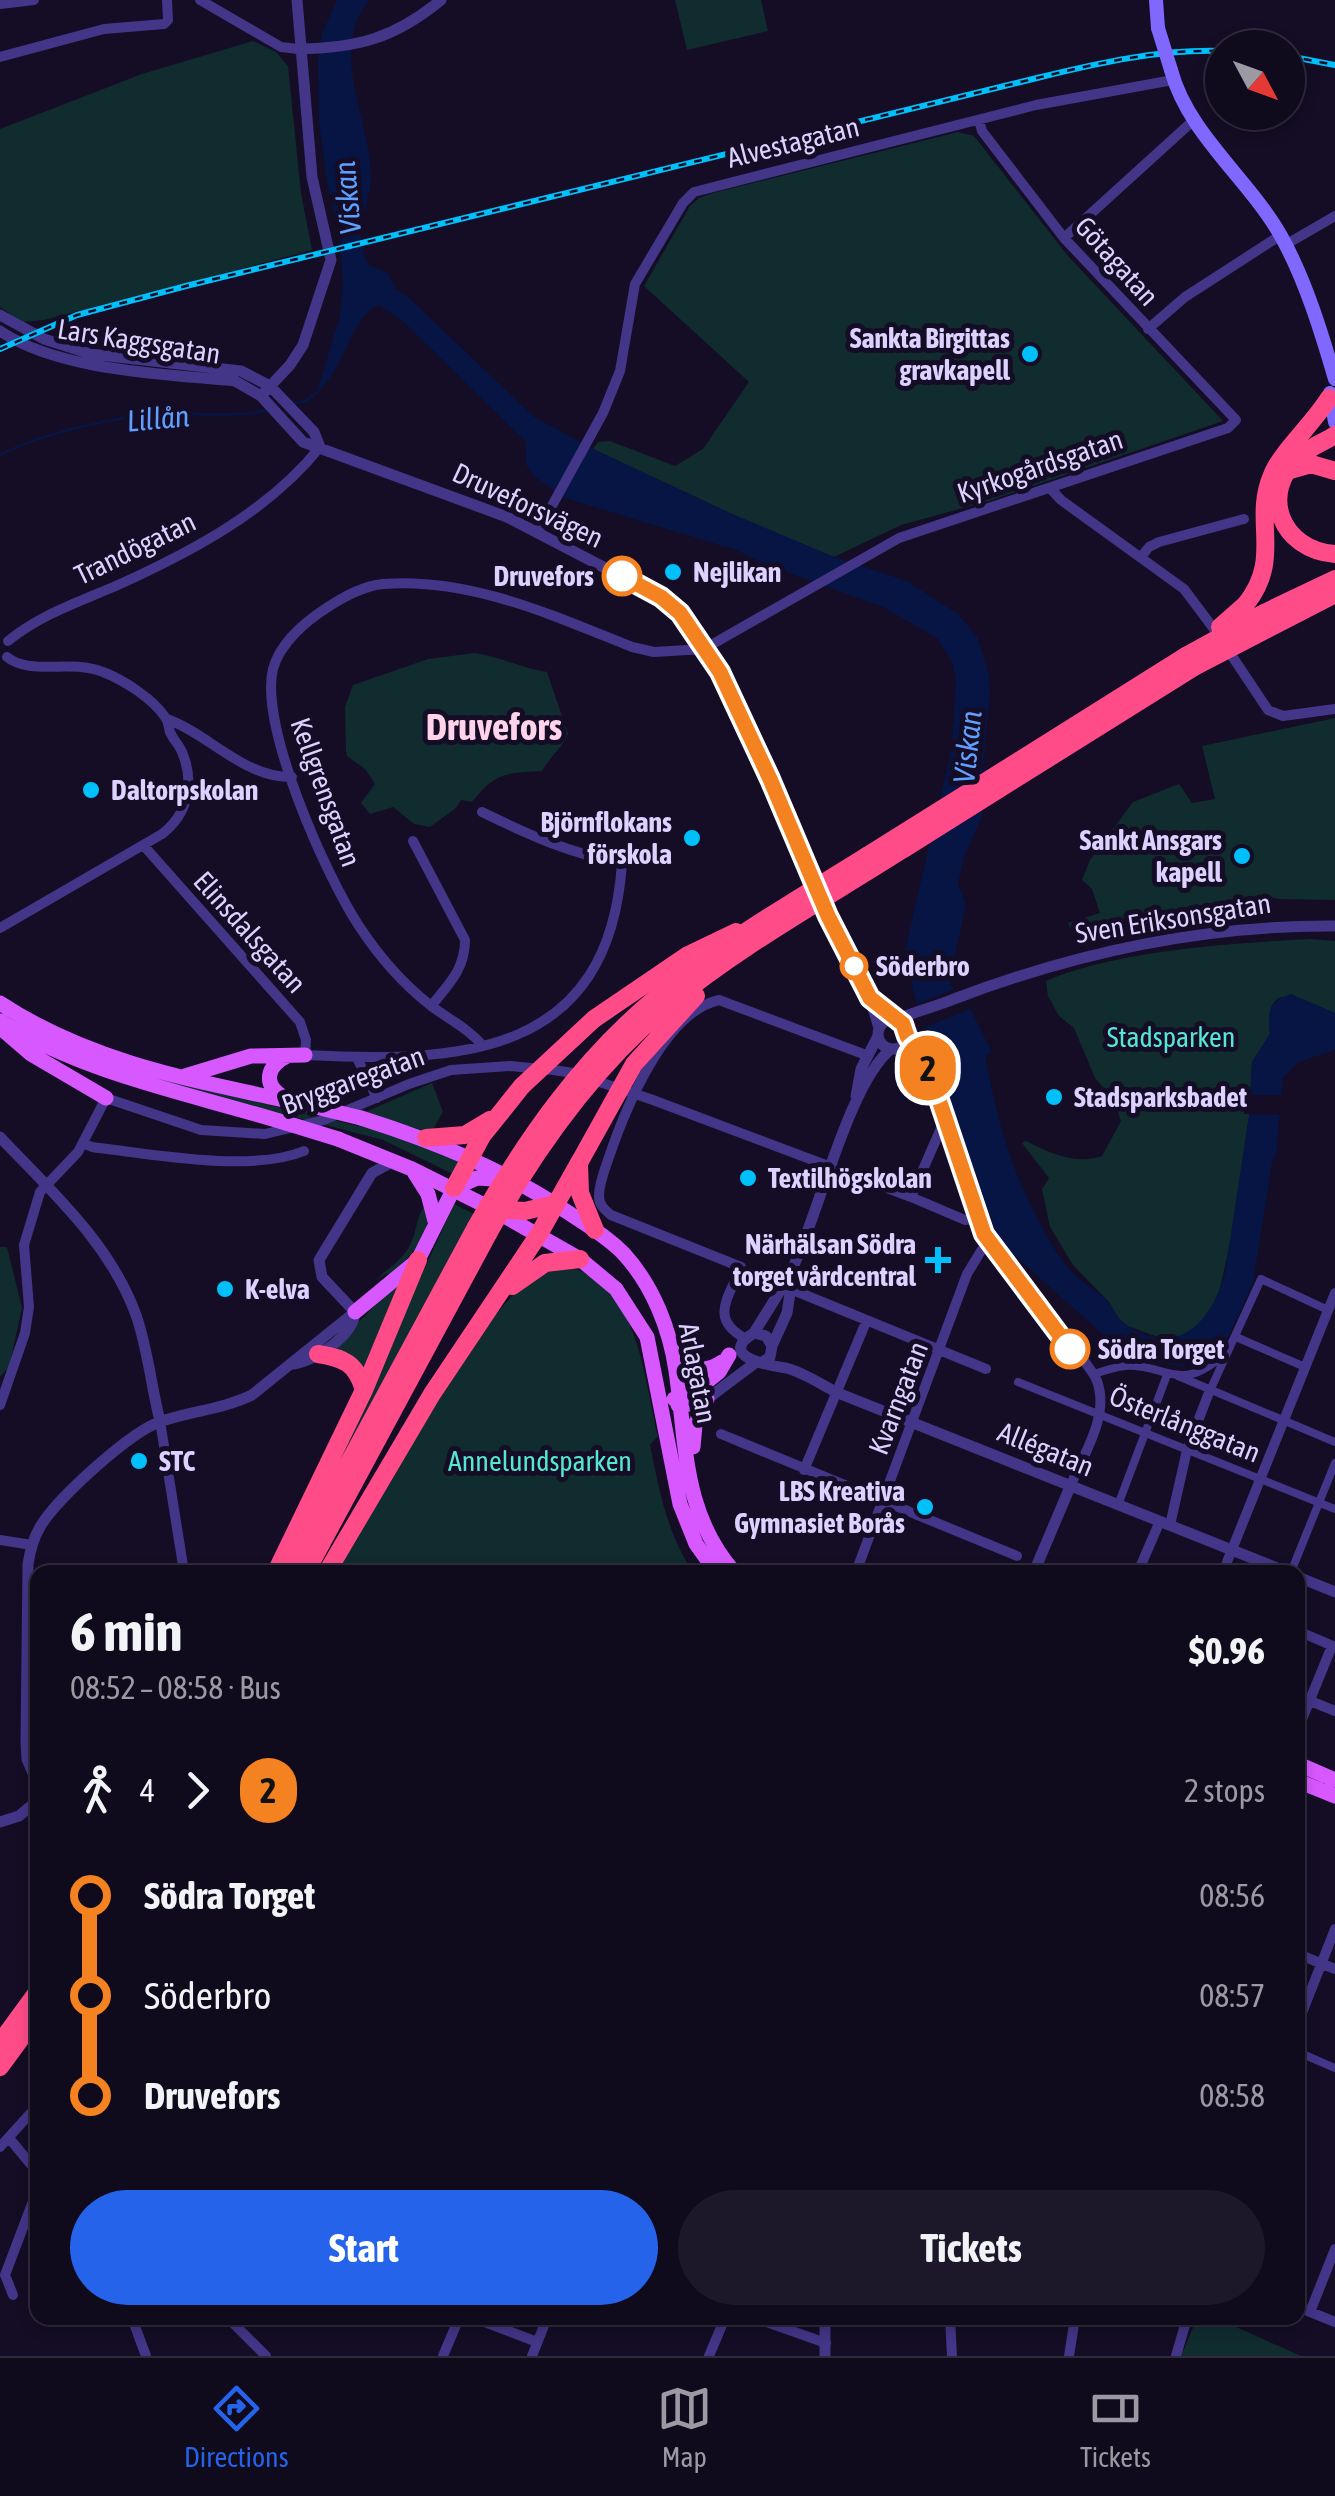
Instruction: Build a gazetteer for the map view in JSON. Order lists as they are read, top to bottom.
{
  "streets": {
    "main road": ["Arlagatan"],
    "street": [
      "Alvestagatan",
      "Götagatan",
      "Lars Kaggsgatan",
      "Kyrkogårdsgatan",
      "Druveforsvägen",
      "Trandögatan",
      "Kellgrensgatan",
      "Sven Eriksonsgatan",
      "Elinsdalsgatan",
      "Bryggaregatan",
      "Kvarngatan",
      "Österlånggatan",
      "Allégatan"
    ]
  },
  "crossings": [
    ["Alvestagatan", "Götagatan"],
    ["Alvestagatan", "Druveforsvägen"],
    ["Götagatan", "Kyrkogårdsgatan"],
    ["Lars Kaggsgatan", "Druveforsvägen"],
    ["Kyrkogårdsgatan", "Druveforsvägen"],
    ["Kyrkogårdsgatan", "Kellgrensgatan"],
    ["Druveforsvägen", "Trandögatan"],
    ["Druveforsvägen", "Kellgrensgatan"],
    ["Kvarngatan", "Allégatan"]
  ],
  "districts": ["Druvefors"],
  "water": ["Viskan", "Lillån"],
  "parks": ["Stadsparken", "Annelundsparken"],
  "places": {
    "other": [
      "Sankta Birgittas gravkapell",
      "Nejlikan",
      "Druvefors",
      "Daltorpskolan",
      "Björnflokans förskola",
      "Sankt Ansgars kapell",
      "Söderbro",
      "Stadsparksbadet",
      "Textilhögskolan",
      "K-elva",
      "Södra Torget",
      "STC",
      "LBS Kreativa Gymnasiet Borås"
    ],
    "health": ["Närhälsan Södra torget vårdcentral"]
  },
  "lines": ["bus line 2"],
  "north": "bottom right",
  "page": {
    "on_map": "2",
    "heading": ["6 min", "08:52 – 08:58 · Bus", "$0.96"],
    "legs": ["4", "2", "2 stops"],
    "list": [
      {
        "name": "Södra Torget",
        "value": "08:56"
      },
      {
        "name": "Söderbro",
        "value": "08:57"
      },
      {
        "name": "Druvefors",
        "value": "08:58"
      }
    ],
    "buttons": ["Start", "Tickets"],
    "tabs": ["Directions", "Map", "Tickets"]
  }
}
